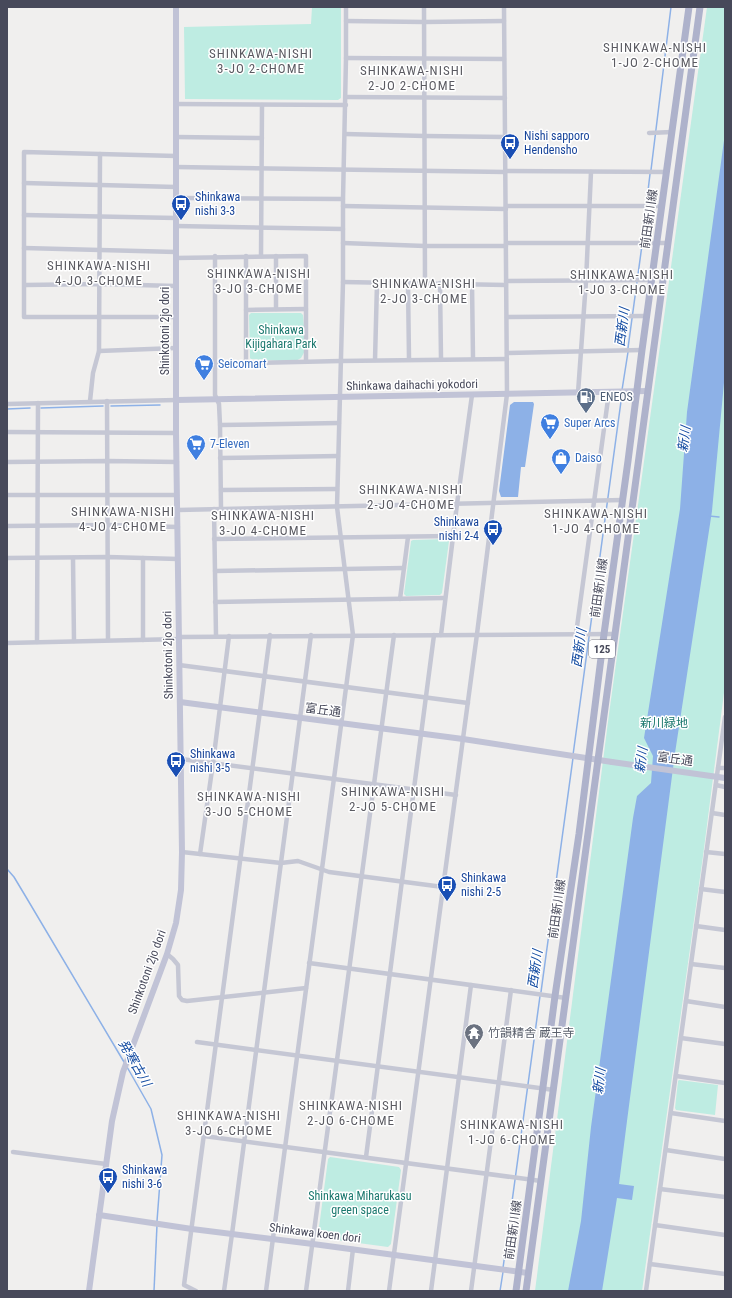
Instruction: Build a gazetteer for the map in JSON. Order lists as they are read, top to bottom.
{
  "streets": {
    "main road": ["前田新川線", "125"],
    "street": [
      "Shinkotoni 2jo dori",
      "Shinkawa daihachi yokodori",
      "富丘通",
      "Shinkawa koen dori"
    ]
  },
  "crossings": [
    ["前田新川線", "Shinkawa daihachi yokodori"],
    ["前田新川線", "富丘通"],
    ["前田新川線", "Shinkawa koen dori"],
    ["Shinkotoni 2jo dori", "Shinkawa daihachi yokodori"],
    ["Shinkotoni 2jo dori", "富丘通"],
    ["Shinkotoni 2jo dori", "Shinkawa koen dori"]
  ],
  "districts": [
    "SHINKAWA-NISHI 1-JO 2-CHOME",
    "SHINKAWA-NISHI 3-JO 2-CHOME",
    "SHINKAWA-NISHI 2-JO 2-CHOME",
    "SHINKAWA-NISHI 4-JO 3-CHOME",
    "SHINKAWA-NISHI 3-JO 3-CHOME",
    "SHINKAWA-NISHI 1-JO 3-CHOME",
    "SHINKAWA-NISHI 2-JO 3-CHOME",
    "SHINKAWA-NISHI 2-JO 4-CHOME",
    "SHINKAWA-NISHI 4-JO 4-CHOME",
    "SHINKAWA-NISHI 1-JO 4-CHOME",
    "SHINKAWA-NISHI 3-JO 4-CHOME",
    "SHINKAWA-NISHI 2-JO 5-CHOME",
    "SHINKAWA-NISHI 3-JO 5-CHOME",
    "SHINKAWA-NISHI 2-JO 6-CHOME",
    "SHINKAWA-NISHI 3-JO 6-CHOME",
    "SHINKAWA-NISHI 1-JO 6-CHOME"
  ],
  "water": ["西新川", "新川", "発寒古川"],
  "parks": ["Shinkawa Kijigahara Park", "新川緑地", "Shinkawa Miharukasu green space"],
  "places": {
    "bus stop": [
      "Nishi sapporo Hendensho",
      "Shinkawa nishi 3-3",
      "Shinkawa nishi 2-4",
      "Shinkawa nishi 3-5",
      "Shinkawa nishi 2-5",
      "Shinkawa nishi 3-6"
    ],
    "supermarket": ["Seicomart", "Super Arcs", "7-Eleven"],
    "fuel station": ["ENEOS"],
    "shop": ["Daiso"],
    "temple": ["竹韻精舎 蔵王寺"]
  }
}
